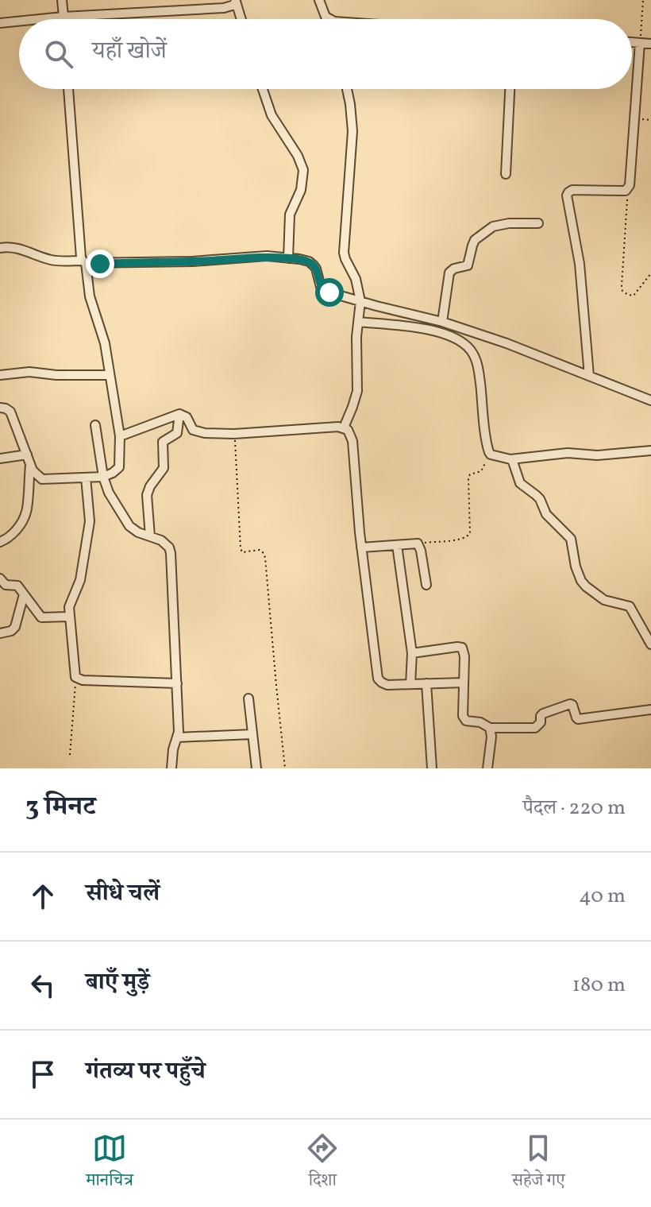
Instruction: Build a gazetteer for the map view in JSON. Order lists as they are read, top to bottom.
{
  "page": {
    "search": "यहाँ खोजें",
    "heading": ["3 मिनट", "पैदल · 220 m"],
    "list": [
      ["सीधे चलें", "40 m"],
      ["बाएँ मुड़ें", "180 m"],
      "गंतव्य पर पहुँचे"
    ],
    "nav": ["मानचित्र", "दिशा", "सहेजे गए"]
  }
}
